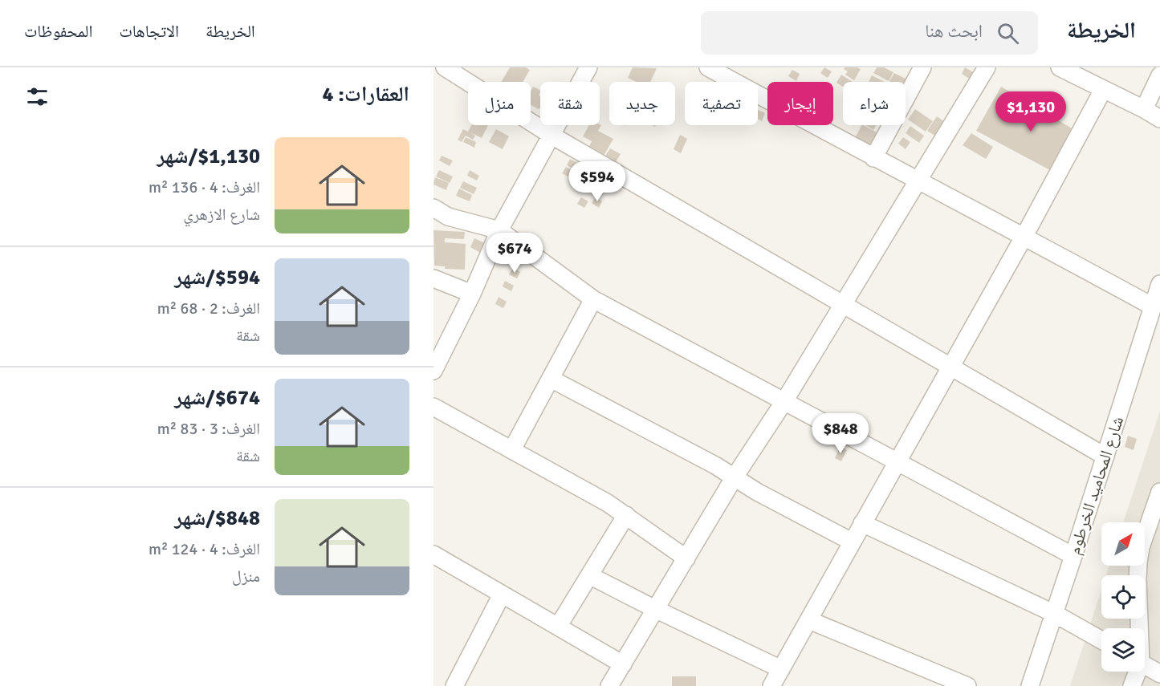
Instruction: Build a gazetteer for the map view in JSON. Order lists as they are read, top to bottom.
{
  "streets": {
    "street": ["شارع المحاميد الخرطوم"]
  },
  "north": "top right",
  "page": {
    "header": "الخريطة",
    "search": "ابحث هنا",
    "nav": ["الخريطة", "الاتجاهات", "المحفوظات"],
    "heading": "العقارات: 4",
    "chip": [
      "شراء",
      "إيجار",
      "تصفية",
      "جديد",
      "شقة",
      "منزل"
    ],
    "price": [
      "$1,130",
      "$594",
      "$674",
      "$848"
    ],
    "list": [
      {
        "name": "$1,130/شهر",
        "note": "الغرف: 4 · 136 m² · شارع الازهري"
      },
      {
        "name": "$594/شهر",
        "note": "الغرف: 2 · 68 m² · شقة"
      },
      {
        "name": "$674/شهر",
        "note": "الغرف: 3 · 83 m² · شقة"
      },
      {
        "name": "$848/شهر",
        "note": "الغرف: 4 · 124 m² · منزل"
      }
    ]
  }
}
